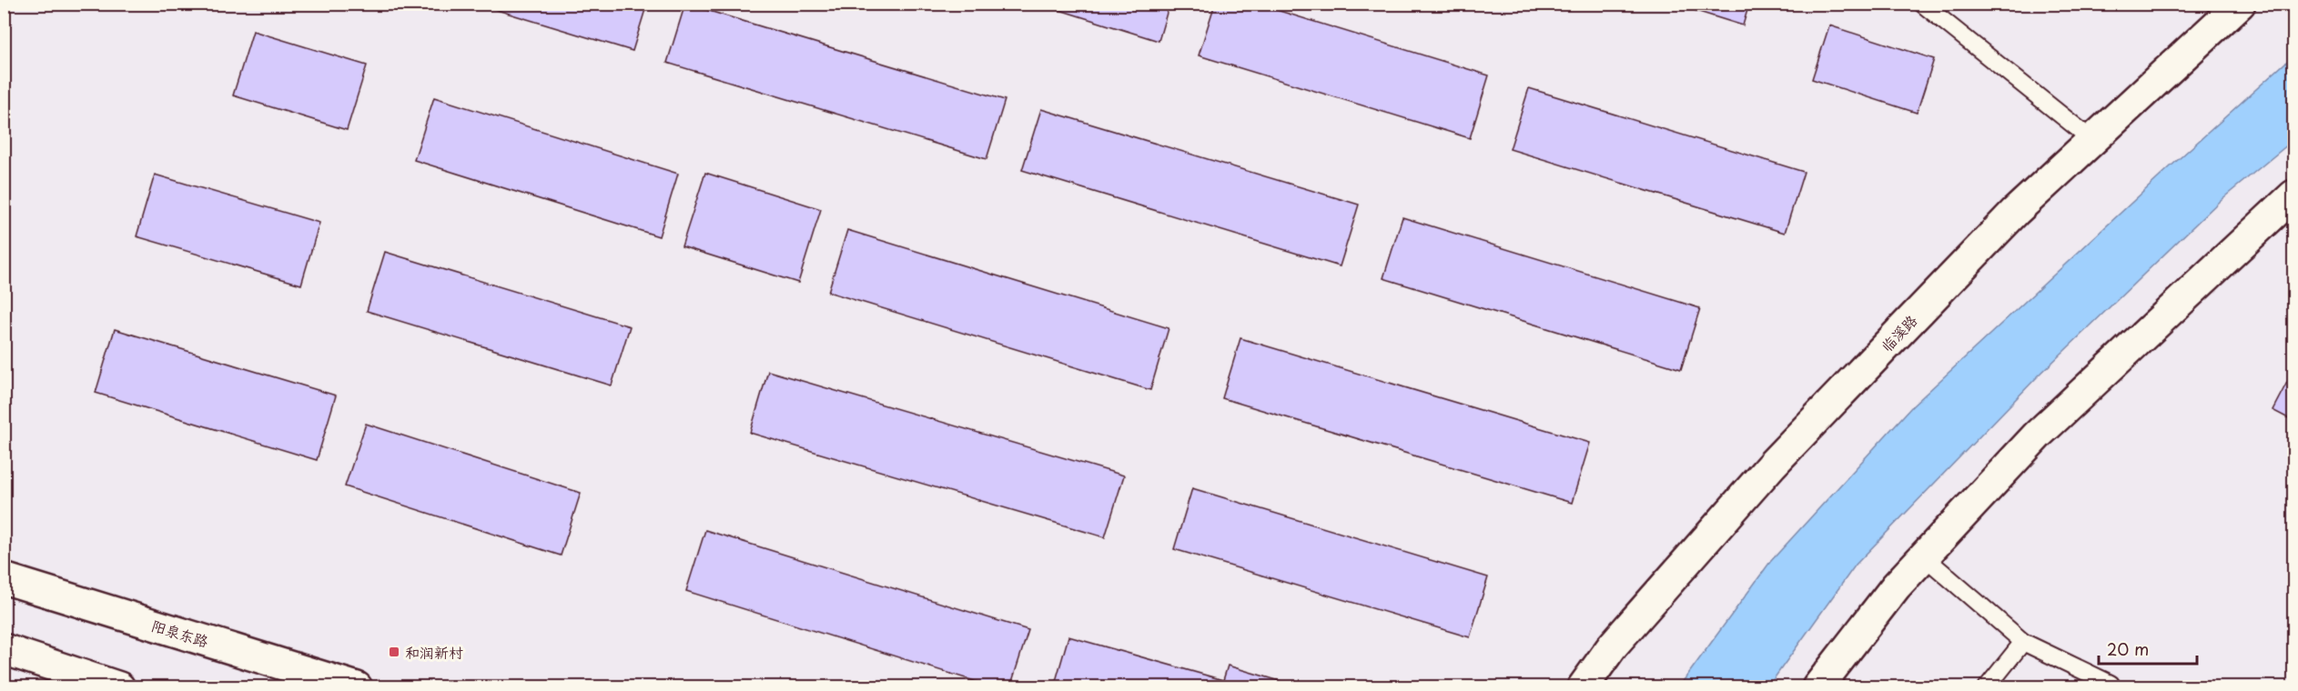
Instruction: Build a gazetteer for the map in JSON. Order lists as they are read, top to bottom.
{
  "streets": {
    "street": ["临溪路", "阳泉东路"]
  },
  "places": {
    "transit": ["和润新村"]
  },
  "scale_bar": "20 m"
}
